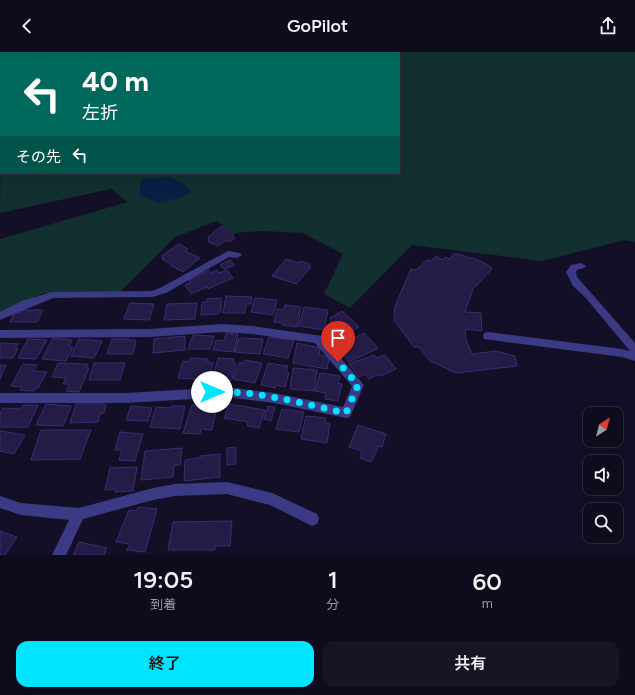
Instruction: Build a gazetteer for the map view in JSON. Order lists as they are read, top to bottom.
{
  "north": "top right",
  "page": {
    "header": "GoPilot",
    "turn": ["40 m", "左折"],
    "then": "その先",
    "eta": [
      "19:05",
      "到着",
      "1",
      "分",
      "60",
      "m"
    ],
    "buttons": ["終了", "共有"]
  }
}
